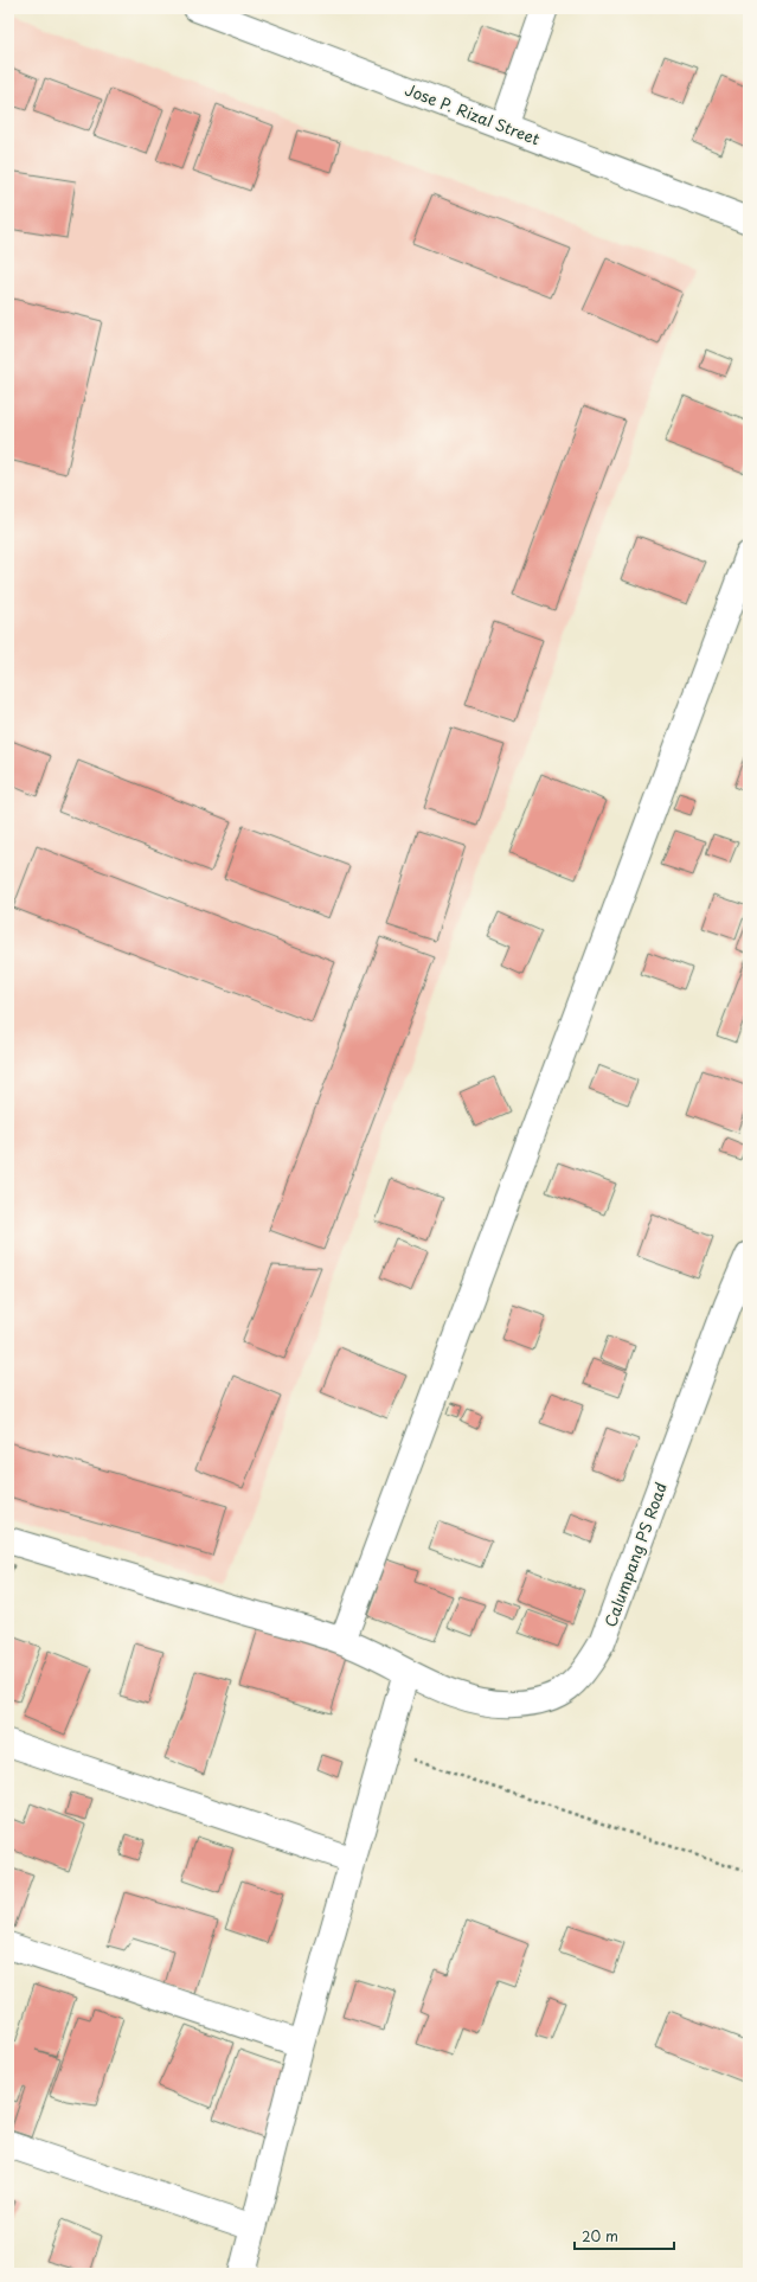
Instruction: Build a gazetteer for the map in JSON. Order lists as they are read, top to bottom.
{
  "streets": {
    "street": ["Jose P. Rizal Street", "Calumpang PS Road"]
  },
  "scale_bar": "20 m"
}
